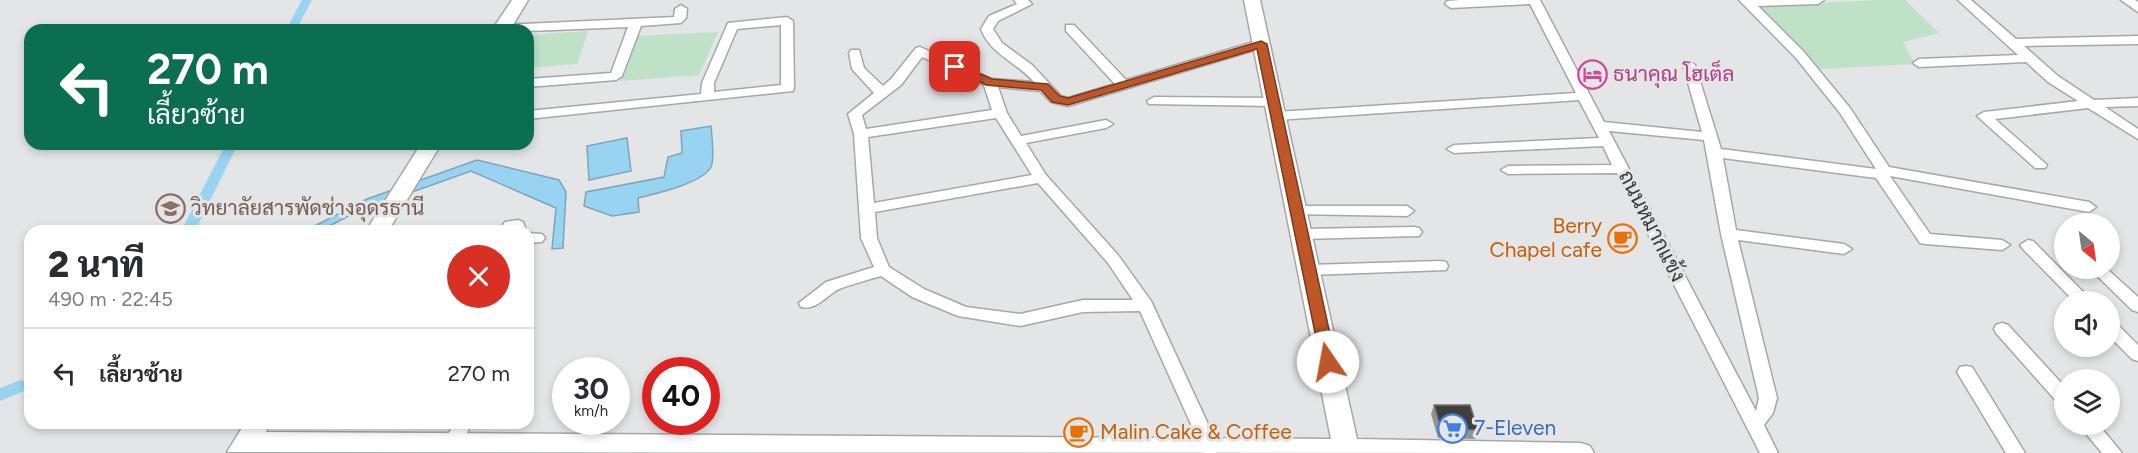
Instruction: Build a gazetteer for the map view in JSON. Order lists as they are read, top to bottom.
{
  "streets": {
    "street": ["ถนนหมากแข้ง"]
  },
  "places": {
    "hotel": ["ธนาคุณ โฮเต็ล"],
    "school or university": ["วิทยาลัยสารพัดช่างอุดรธานี"],
    "cafe": ["Berry Chapel cafe", "Malin Cake & Coffee"],
    "supermarket": ["7-Eleven"]
  },
  "north": "bottom right",
  "page": {
    "turn": ["270 m", "เลี้ยวซ้าย"],
    "heading": ["2 นาที", "490 m · 22:45"],
    "list": [
      {
        "name": "เลี้ยวซ้าย",
        "value": "270 m"
      }
    ],
    "speed": "30 km/h",
    "limit": "40"
  }
}
